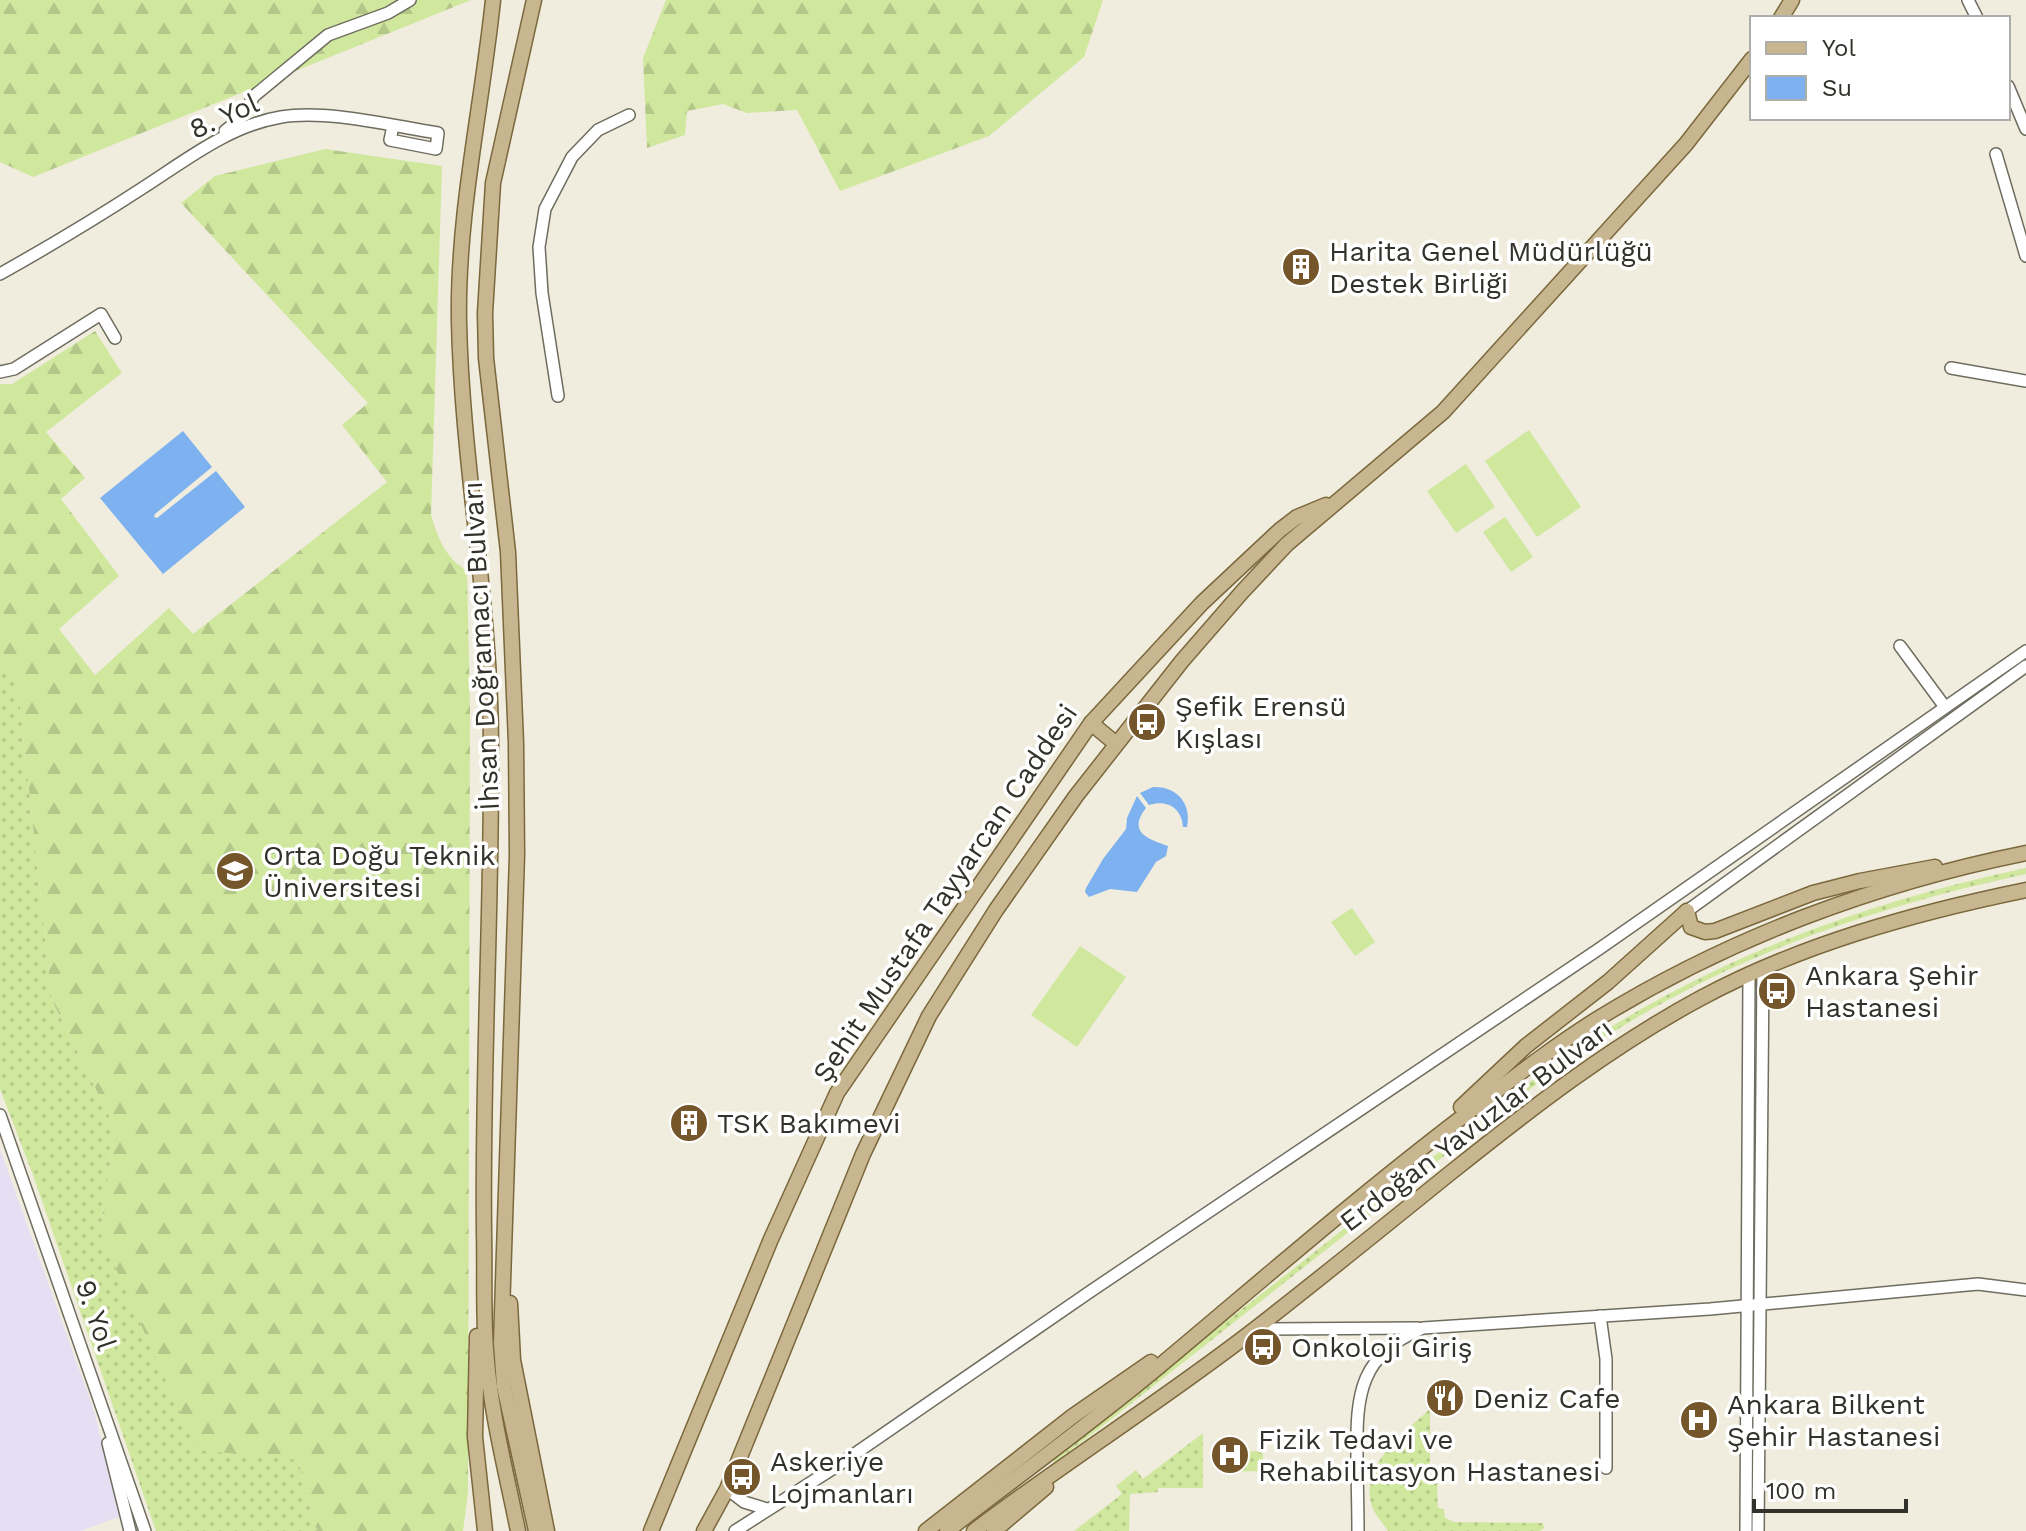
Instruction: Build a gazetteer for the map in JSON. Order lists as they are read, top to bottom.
{
  "streets": {
    "main road": ["İhsan Doğramacı Bulvarı", "Şehit Mustafa Tayyarcan Caddesi", "Erdoğan Yavuzlar Bulvarı"],
    "street": ["8. Yol", "9. Yol"]
  },
  "places": {
    "building": ["Harita Genel Müdürlüğü Destek Birliği", "TSK Bakımevi"],
    "bus stop": [
      "Şefik Erensü Kışlası",
      "Ankara Şehir Hastanesi",
      "Onkoloji Giriş",
      "Askeriye Lojmanları"
    ],
    "school or university": ["Orta Doğu Teknik Üniversitesi"],
    "restaurant": ["Deniz Cafe"],
    "hospital": ["Ankara Bilkent Şehir Hastanesi", "Fizik Tedavi ve Rehabilitasyon Hastanesi"]
  },
  "legend": ["Yol", "Su"],
  "scale_bar": "100 m"
}
